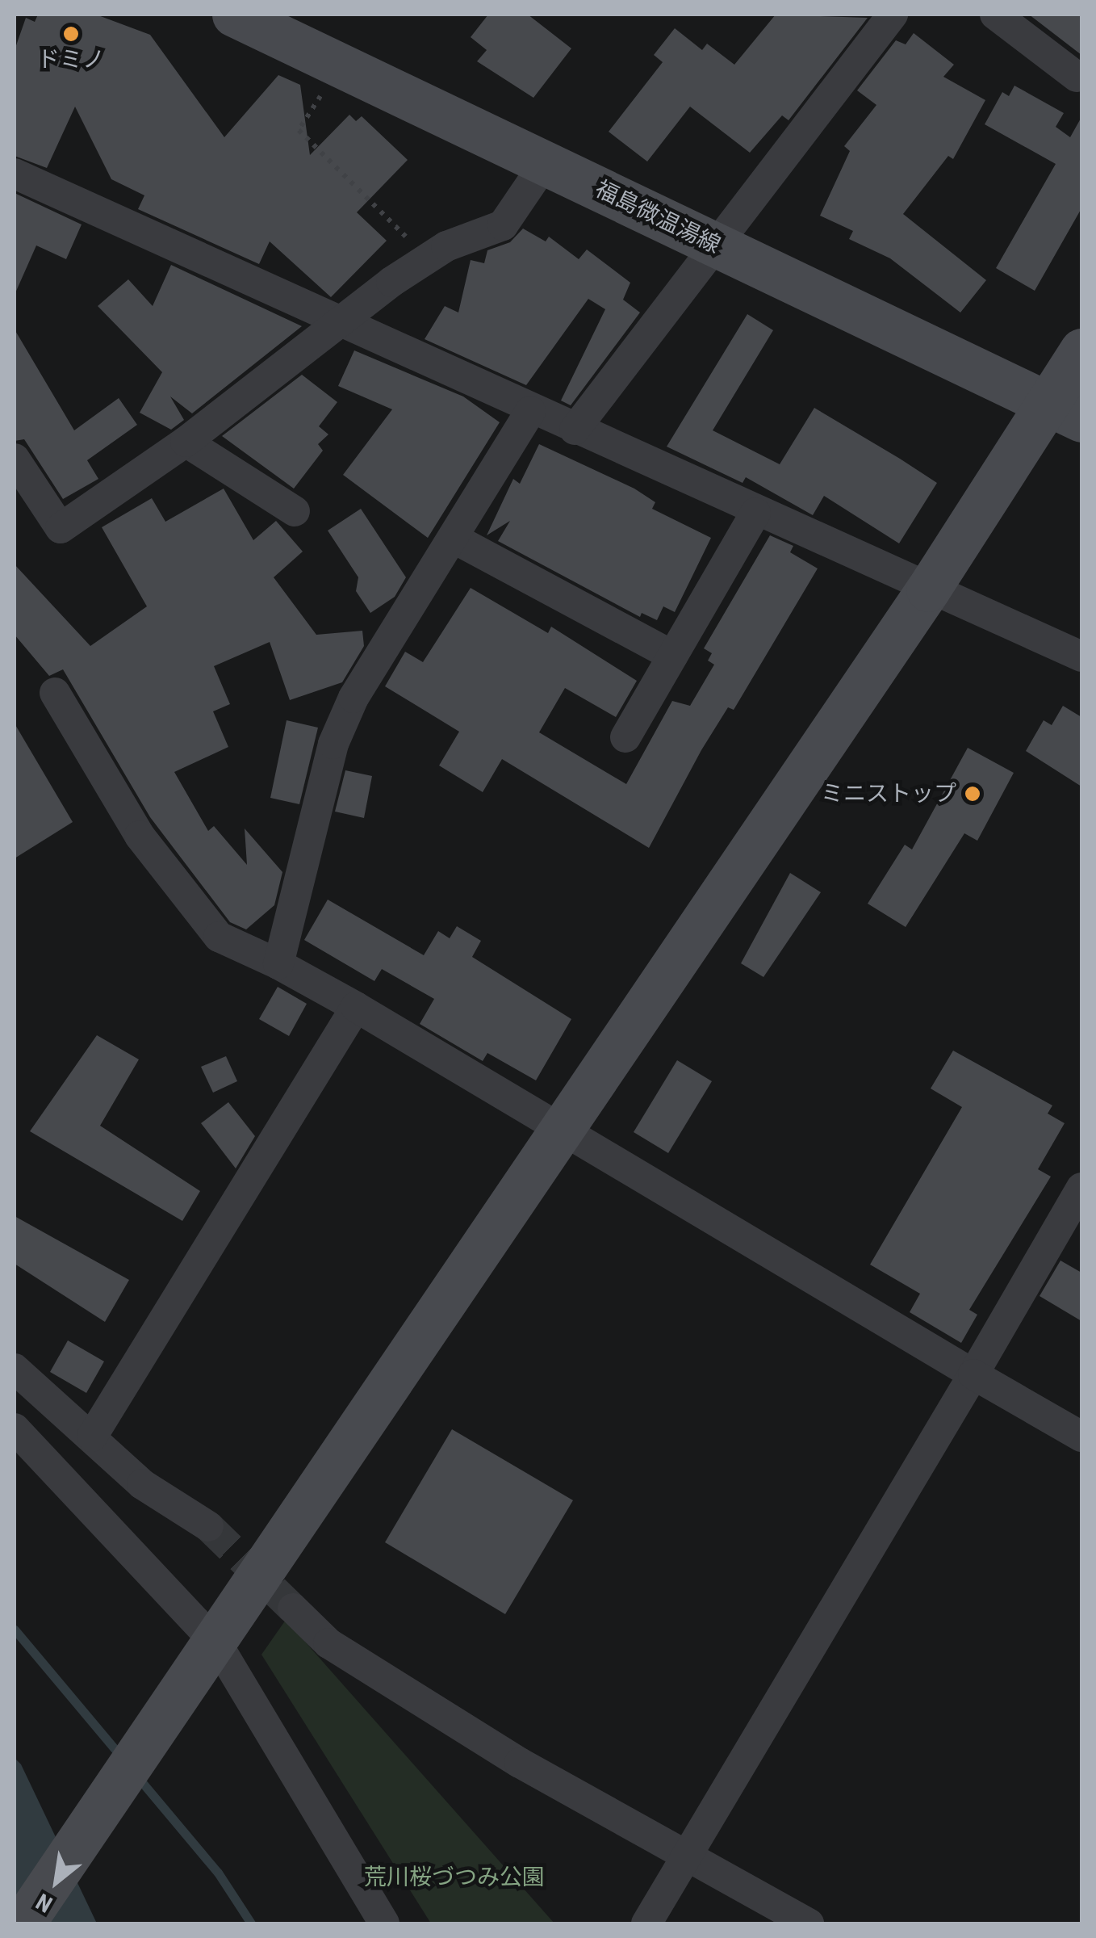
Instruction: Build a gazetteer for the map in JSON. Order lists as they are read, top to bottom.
{
  "streets": {
    "street": ["福島微温湯線"]
  },
  "parks": ["荒川桜づつみ公園"],
  "places": ["ドミノ", "ミニストップ"],
  "north": "bottom left"
}
